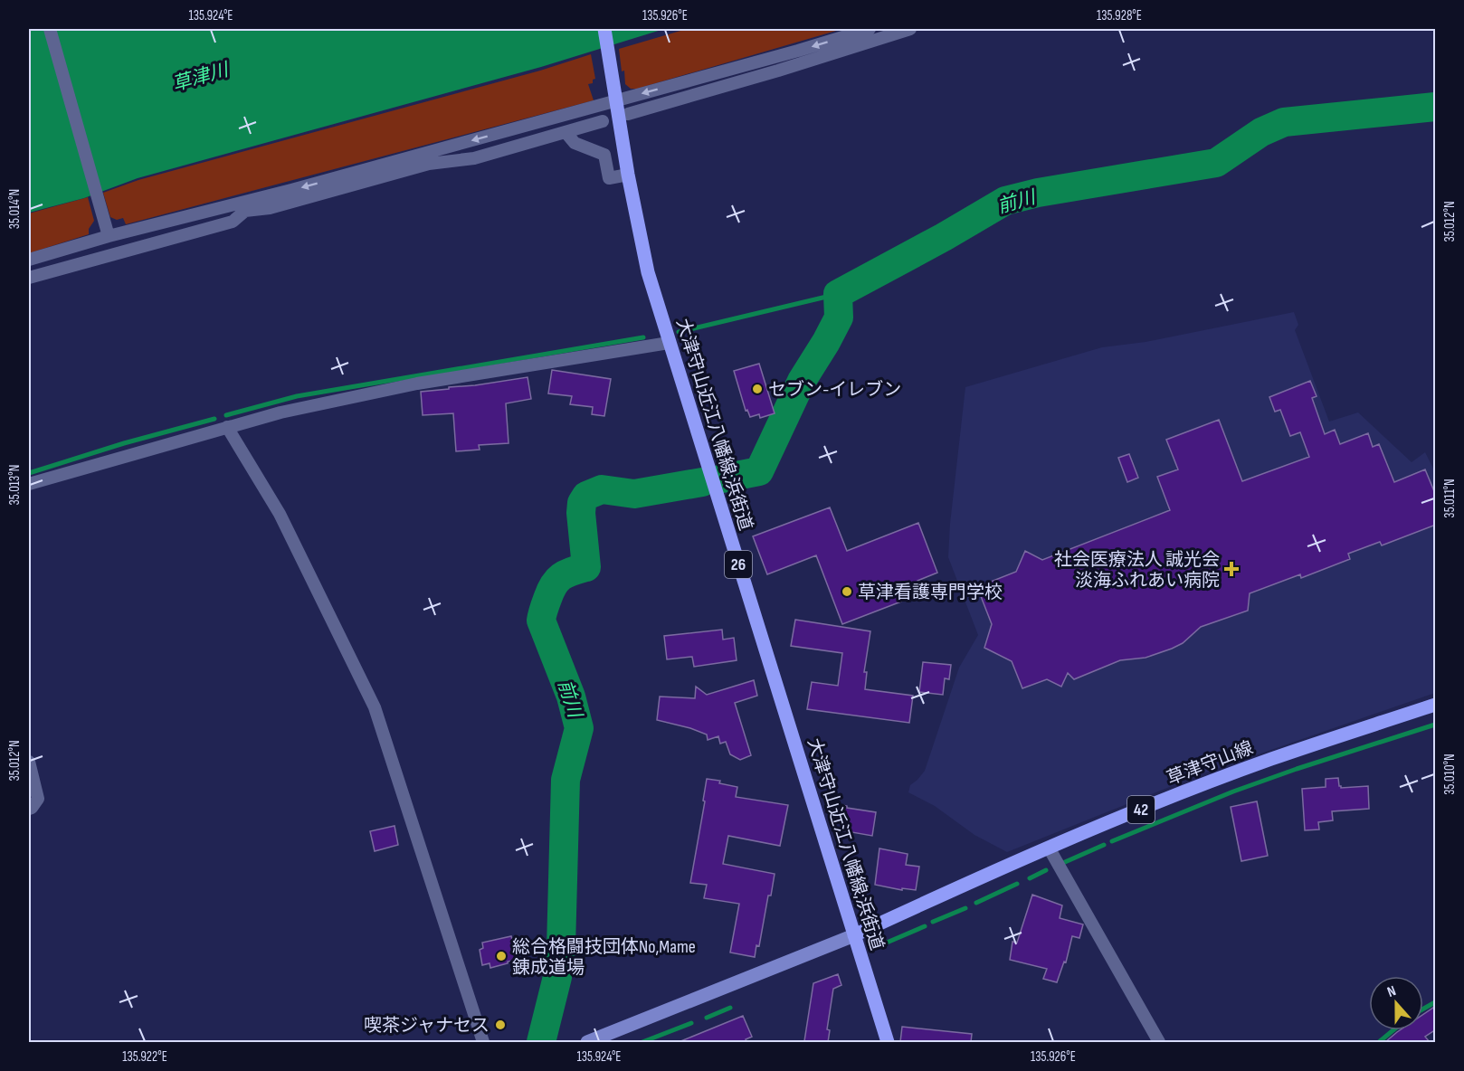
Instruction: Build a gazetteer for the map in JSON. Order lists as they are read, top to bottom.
{
  "streets": {
    "main road": [
      "大津守山近江八幡線;浜街道",
      "26",
      "草津守山線",
      "42"
    ]
  },
  "crossings": [
    ["大津守山近江八幡線;浜街道", "草津守山線"]
  ],
  "water": ["草津川", "前川"],
  "places": {
    "other": [
      "セブン-イレブン",
      "草津看護専門学校",
      "総合格闘技団体No,Mame 錬成道場",
      "喫茶ジャナセス"
    ],
    "health": ["社会医療法人 誠光会 淡海ふれあい病院"]
  },
  "north": "top",
  "coordinates": [
    "135.924°E",
    "135.926°E",
    "135.928°E",
    "35.014°N",
    "35.012°N",
    "35.013°N",
    "35.011°N",
    "35.010°N",
    "135.922°E"
  ]
}
